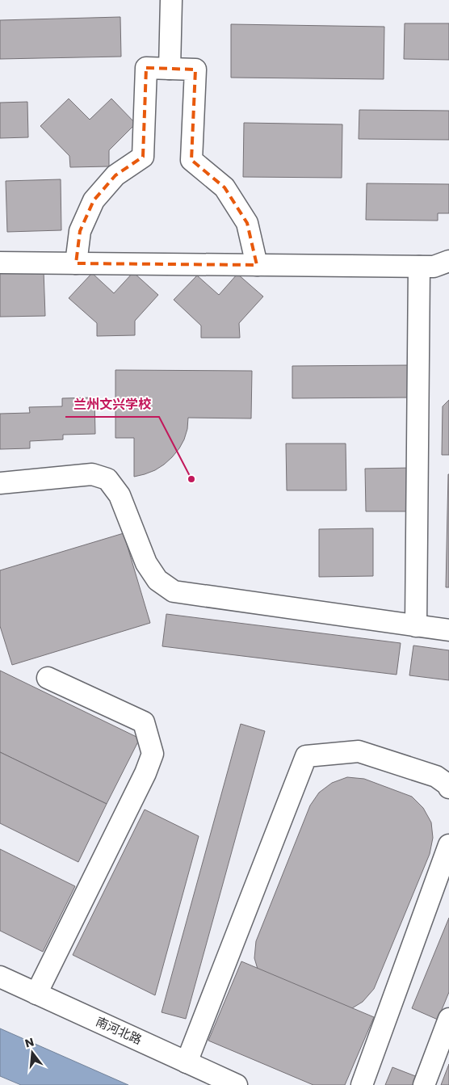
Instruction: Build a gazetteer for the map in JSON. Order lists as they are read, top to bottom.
{
  "streets": {
    "street": ["南河北路"]
  },
  "places": ["兰州文兴学校"],
  "north": "top"
}
